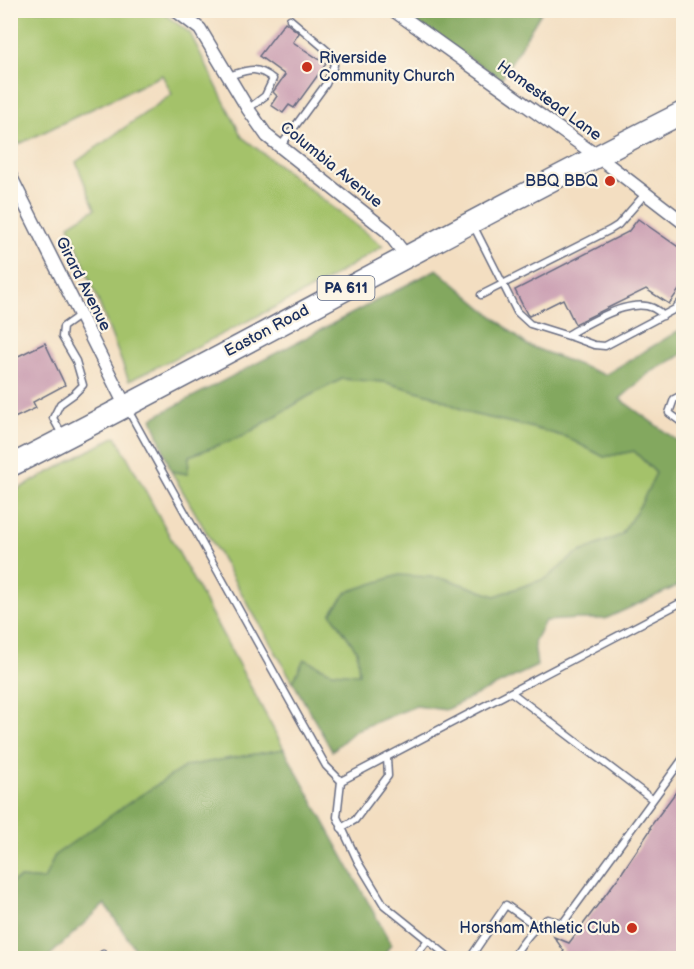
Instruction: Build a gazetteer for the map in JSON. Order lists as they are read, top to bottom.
{
  "streets": {
    "highway": ["PA 611", "Easton Road"],
    "street": ["Homestead Lane", "Columbia Avenue", "Girard Avenue"]
  },
  "crossings": [
    ["Homestead Lane", "Easton Road"],
    ["Columbia Avenue", "Easton Road"],
    ["Girard Avenue", "Easton Road"]
  ],
  "places": ["Riverside Community Church", "BBQ BBQ", "Horsham Athletic Club"]
}
